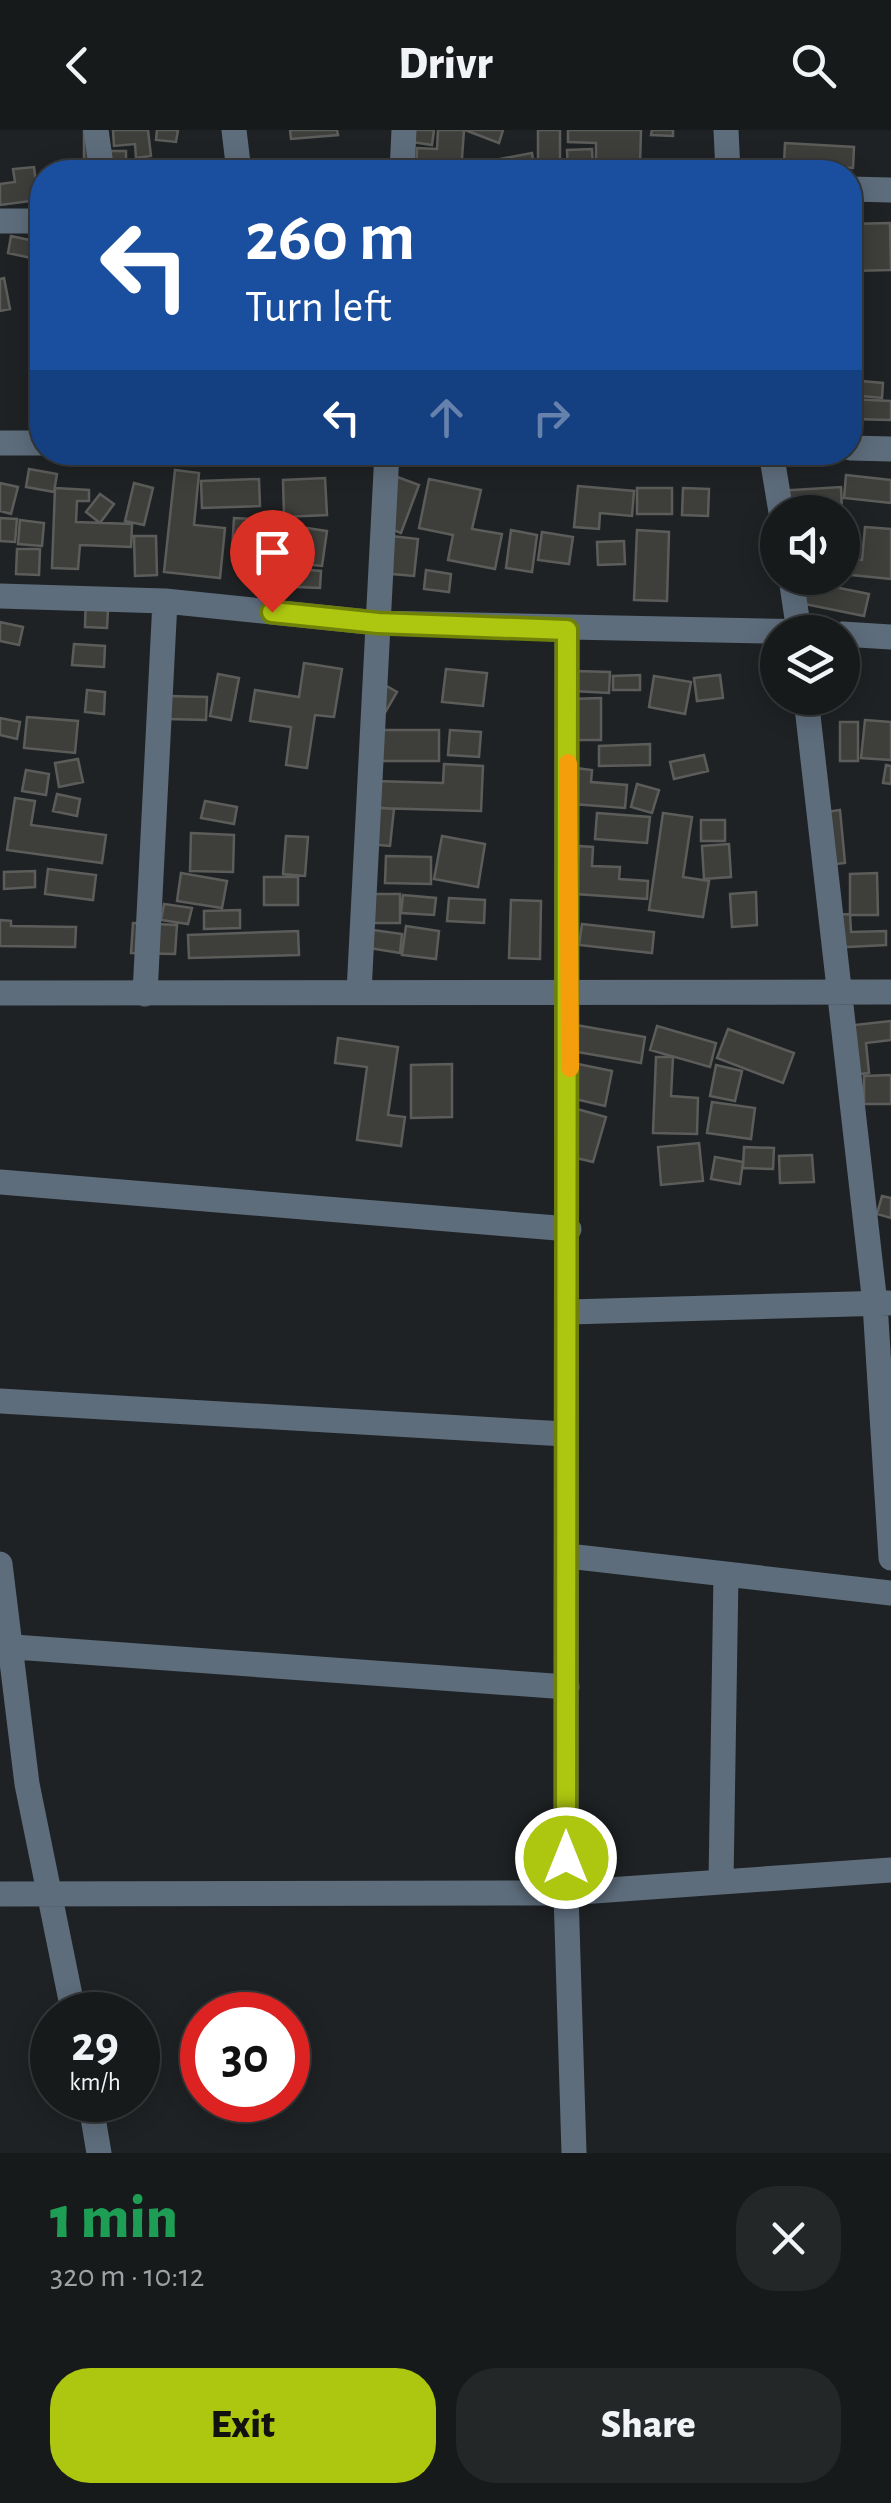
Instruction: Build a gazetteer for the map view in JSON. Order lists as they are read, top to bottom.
{
  "page": {
    "header": "Drivr",
    "turn": ["260 m", "Turn left"],
    "speed": "29 km/h",
    "limit": "30",
    "heading": ["1 min", "320 m · 10:12"],
    "buttons": ["Exit", "Share"]
  }
}
